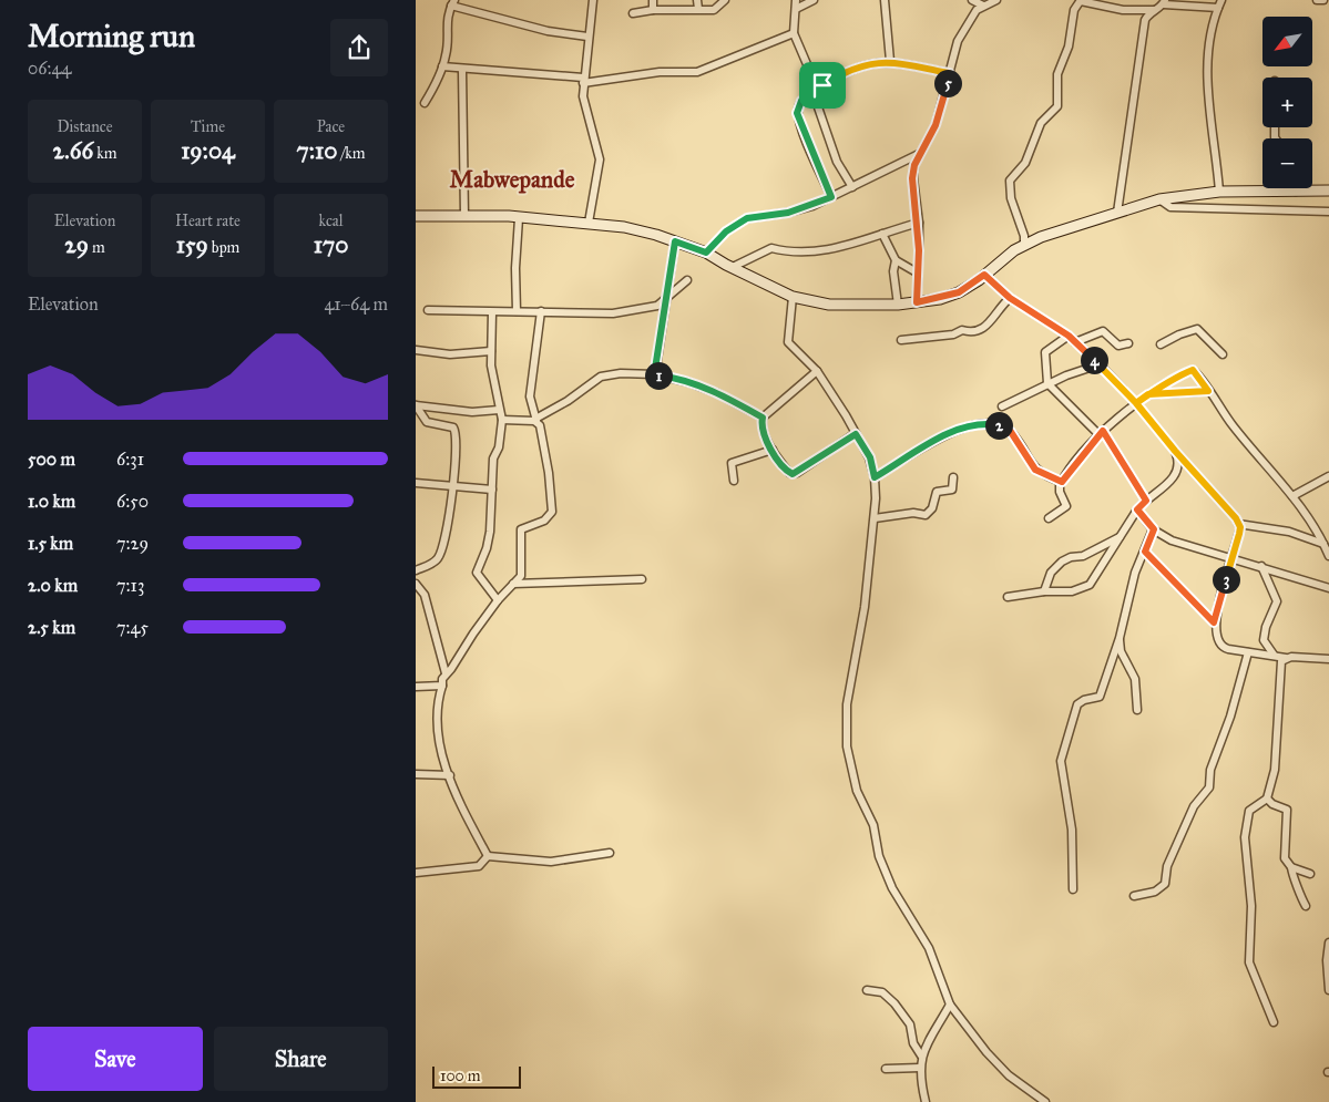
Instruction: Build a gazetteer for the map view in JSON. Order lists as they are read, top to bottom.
{
  "districts": ["Mabwepande"],
  "scale_bar": "100 m",
  "north": "bottom left",
  "page": {
    "heading": ["Morning run", "06:44"],
    "map_buttons": ["+", "−"],
    "pins": [
      "5",
      "4",
      "1",
      "2",
      "3"
    ],
    "stats": [
      ["Distance", "2.66 km"],
      ["Time", "19:04"],
      ["Pace", "7:10 /km"],
      ["Elevation", "29 m"],
      ["Heart rate", "159 bpm"],
      ["kcal", "170"]
    ],
    "chart": ["Elevation", "41–64 m"],
    "list": [
      {
        "name": "500 m",
        "note": "6:31"
      },
      {
        "name": "1.0 km",
        "note": "6:50"
      },
      {
        "name": "1.5 km",
        "note": "7:29"
      },
      {
        "name": "2.0 km",
        "note": "7:13"
      },
      {
        "name": "2.5 km",
        "note": "7:45"
      }
    ],
    "buttons": ["Save", "Share"],
    "scale": "100 m"
  }
}
